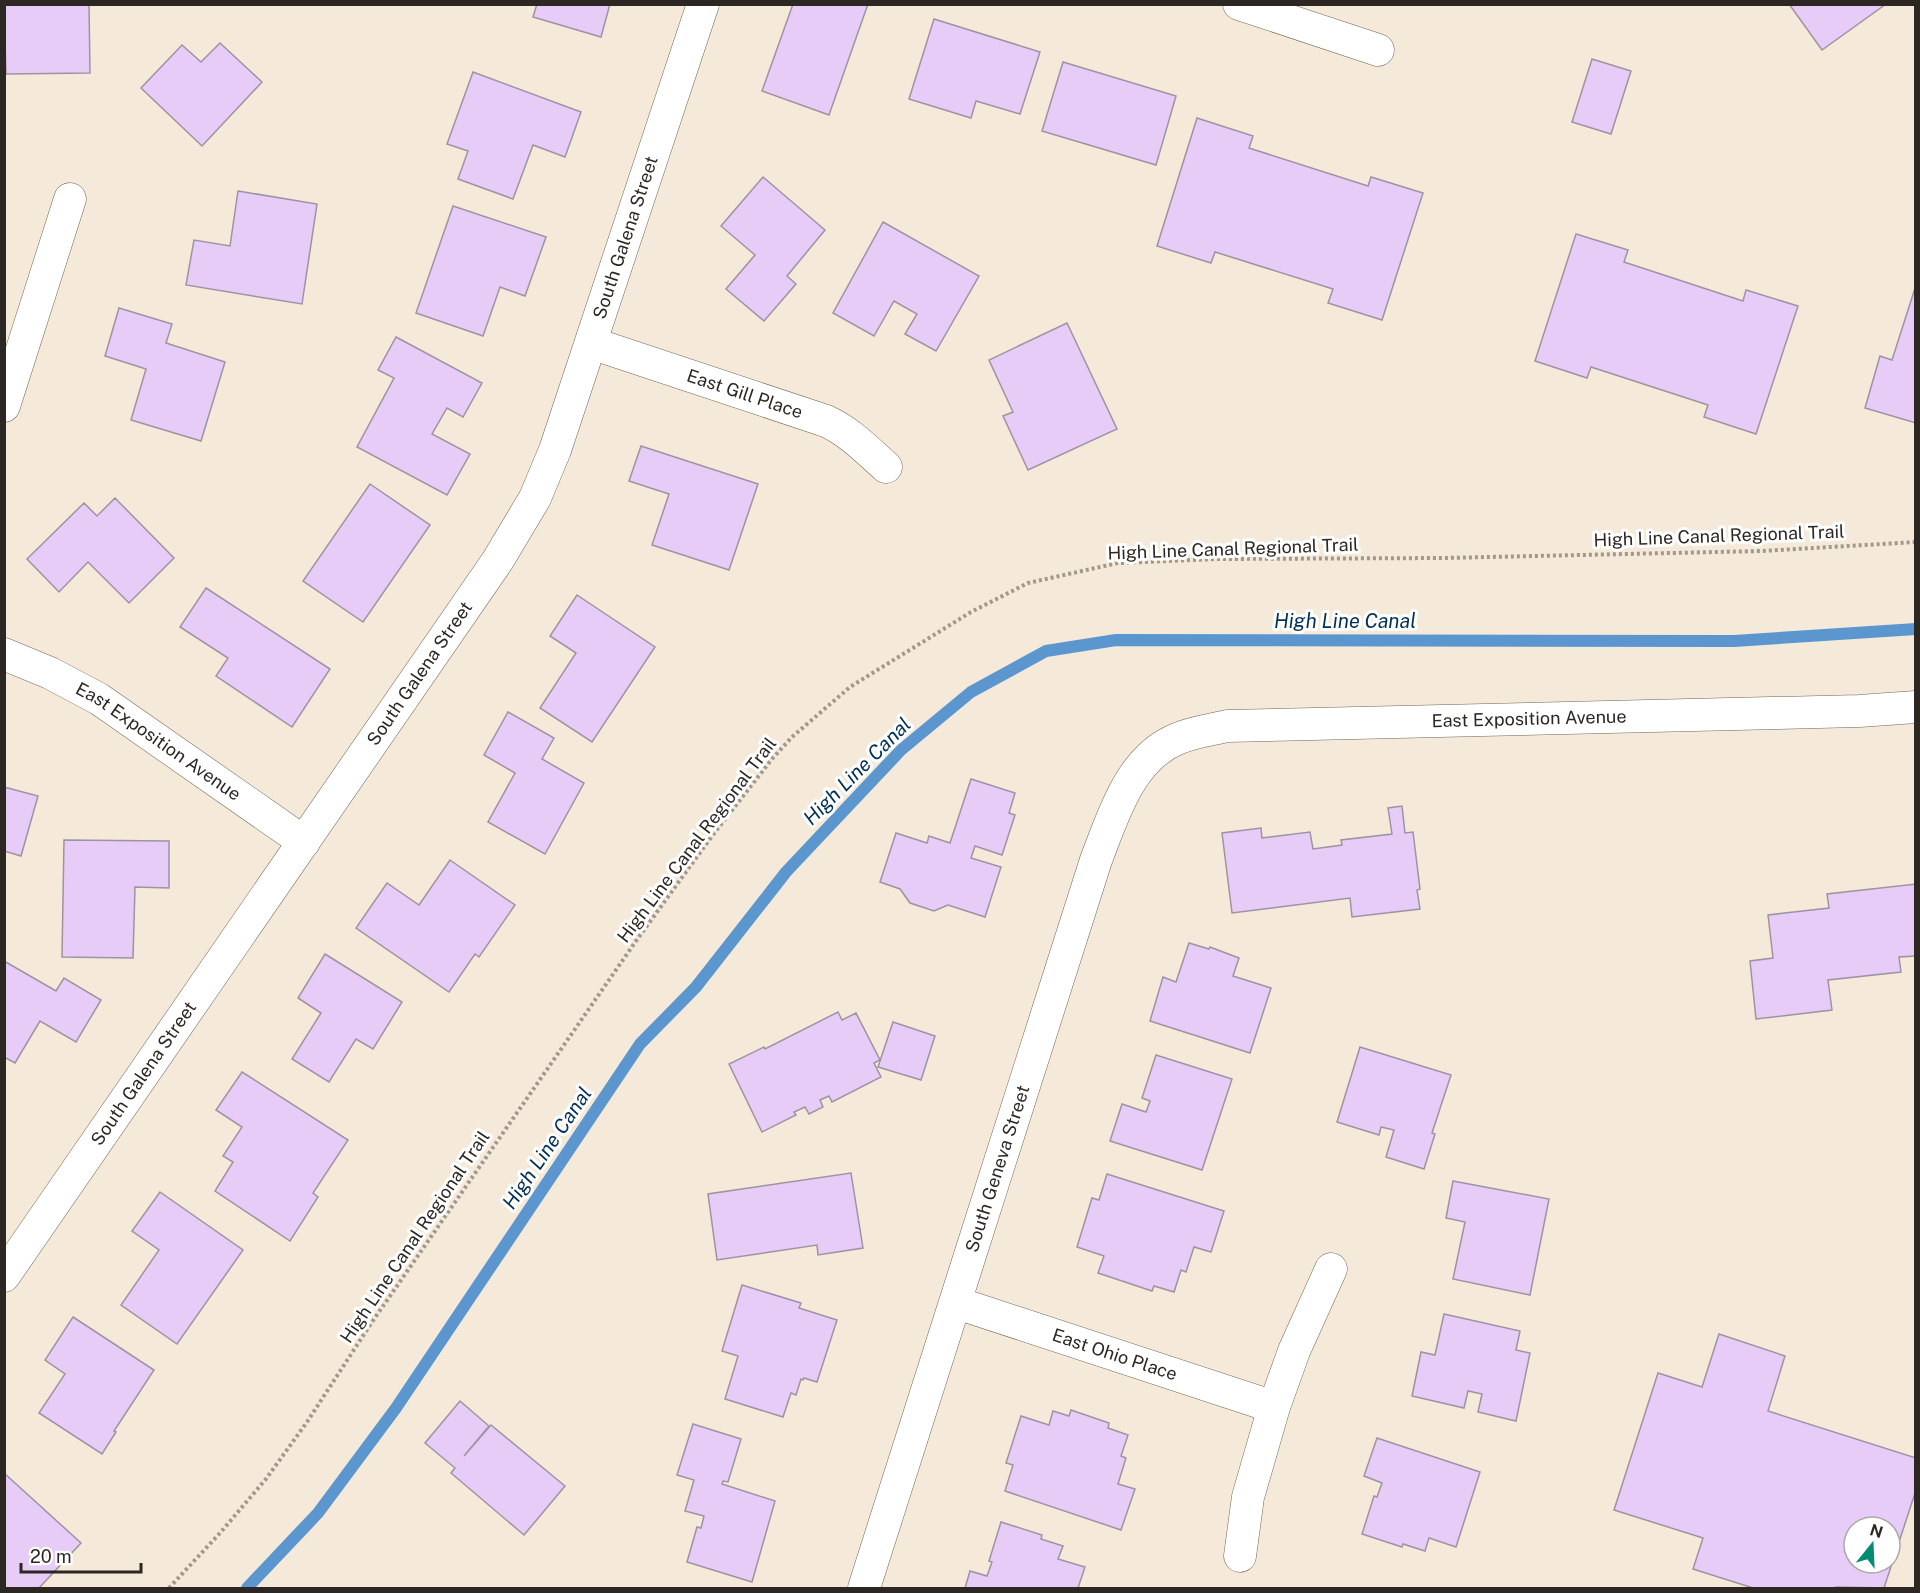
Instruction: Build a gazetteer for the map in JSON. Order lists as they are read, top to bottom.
{
  "streets": {
    "street": [
      "South Galena Street",
      "East Gill Place",
      "East Exposition Avenue",
      "South Geneva Street",
      "East Ohio Place"
    ],
    "path": ["High Line Canal Regional Trail"]
  },
  "crossings": [
    ["South Galena Street", "East Gill Place"],
    ["South Galena Street", "East Exposition Avenue"],
    ["East Exposition Avenue", "South Geneva Street"],
    ["South Geneva Street", "East Ohio Place"]
  ],
  "water": ["High Line Canal"],
  "scale_bar": "20 m",
  "north": "top"
}
